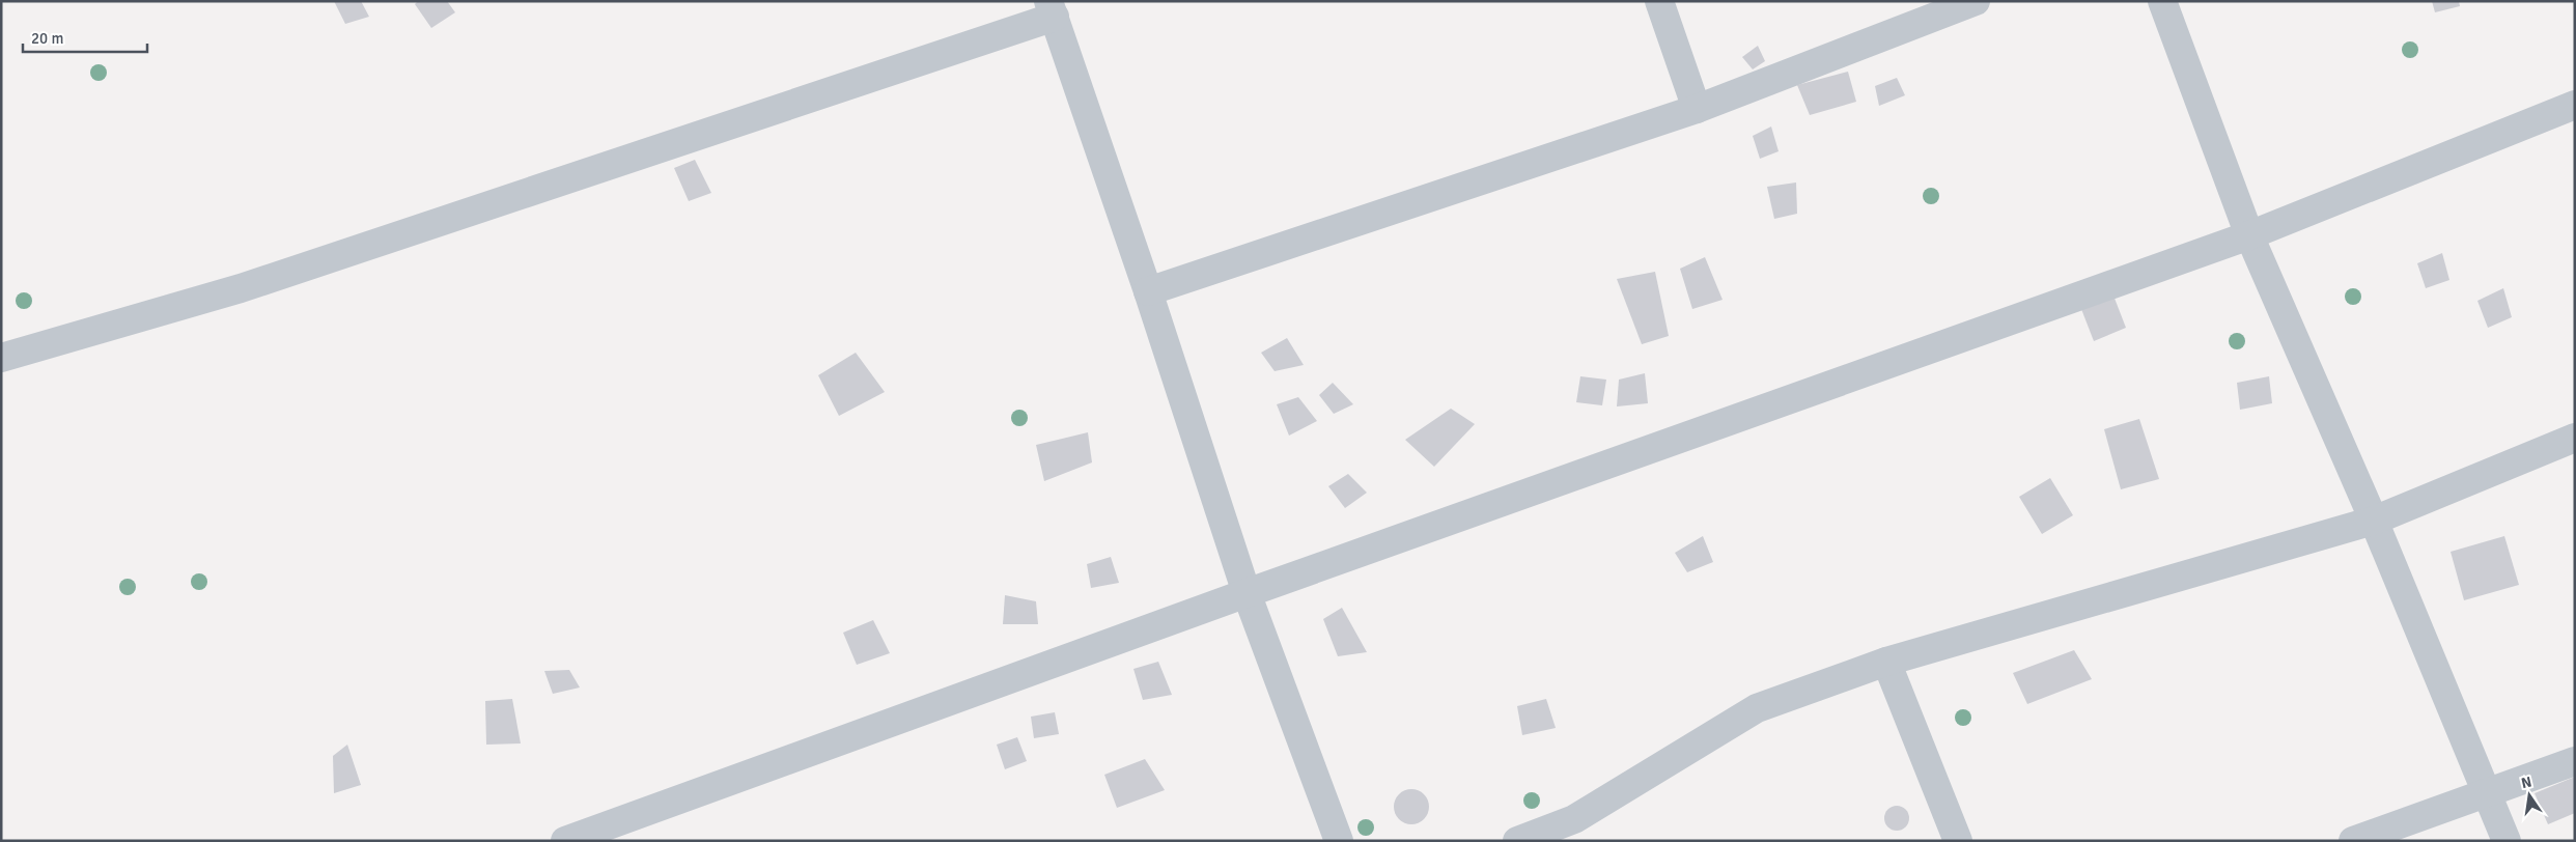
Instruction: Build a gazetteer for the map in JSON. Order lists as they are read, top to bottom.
{
  "scale_bar": "20 m",
  "north": "top"
}
